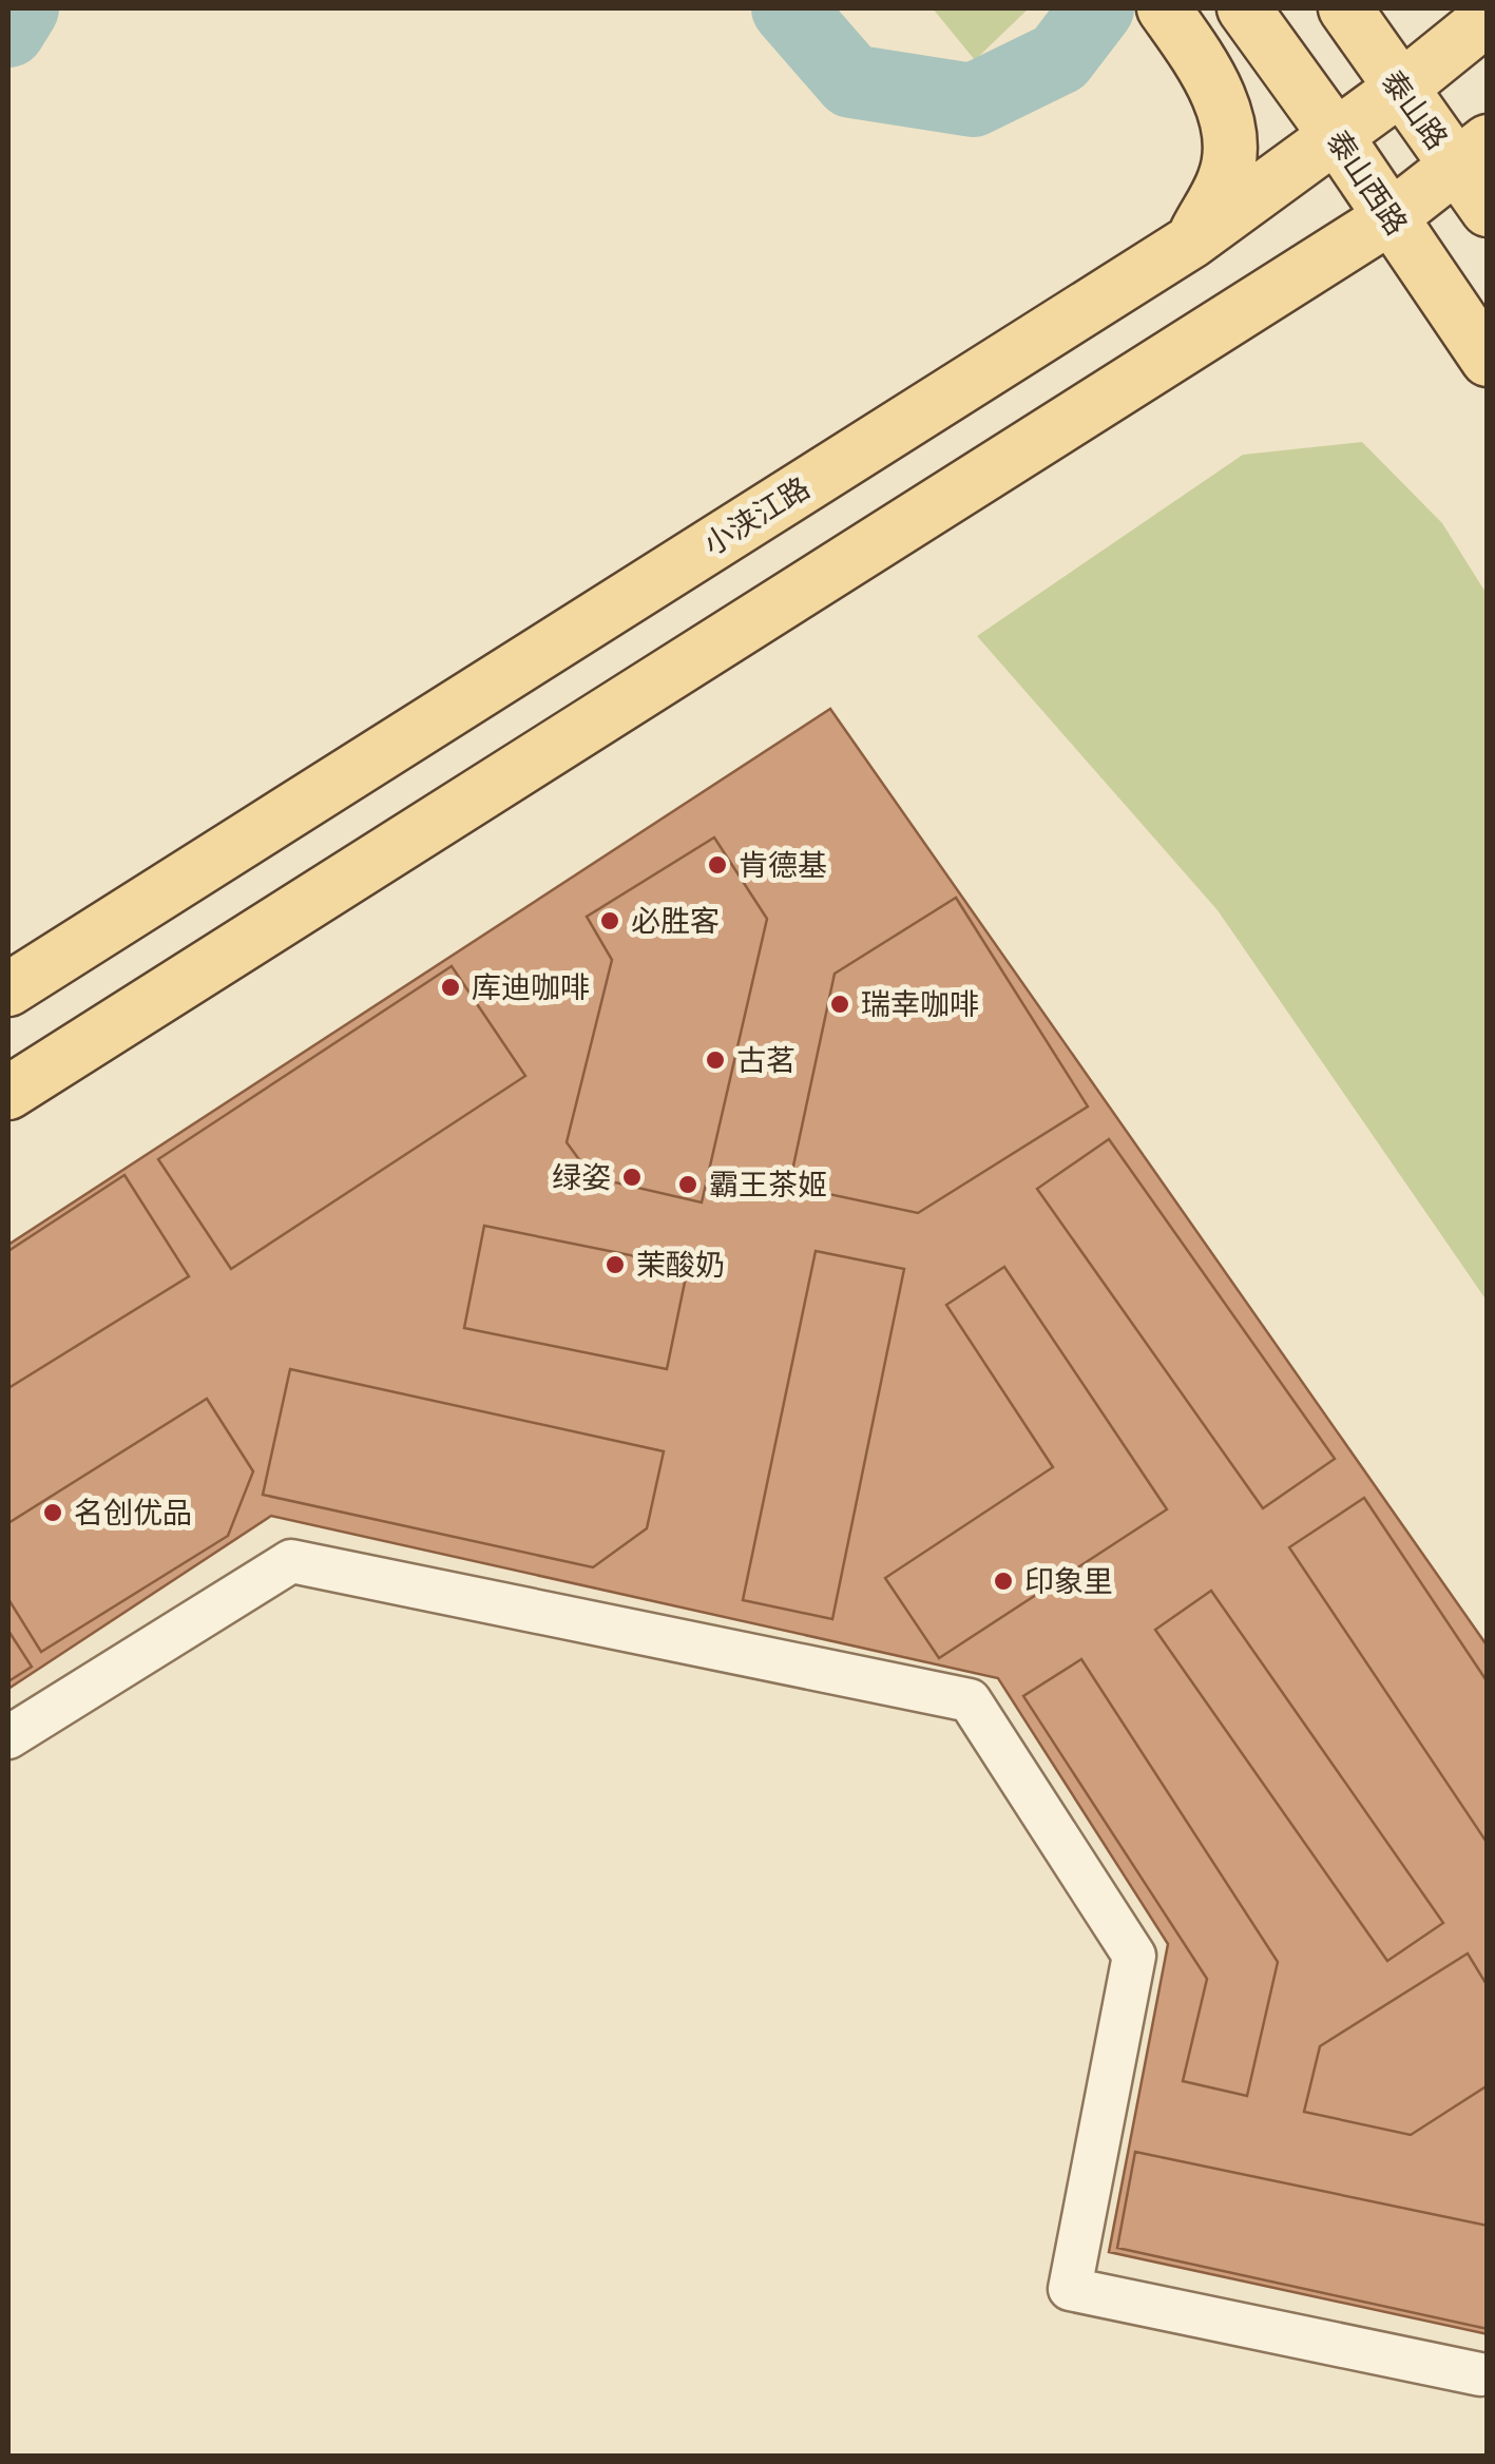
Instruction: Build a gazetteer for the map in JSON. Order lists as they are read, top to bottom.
{
  "streets": {
    "main road": ["泰山路", "泰山西路", "小浃江路"]
  },
  "crossings": [
    ["泰山路", "小浃江路"],
    ["泰山西路", "小浃江路"]
  ],
  "places": [
    "肯德基",
    "必胜客",
    "库迪咖啡",
    "瑞幸咖啡",
    "古茗",
    "绿姿",
    "霸王茶姬",
    "茉酸奶",
    "名创优品",
    "印象里"
  ]
}
